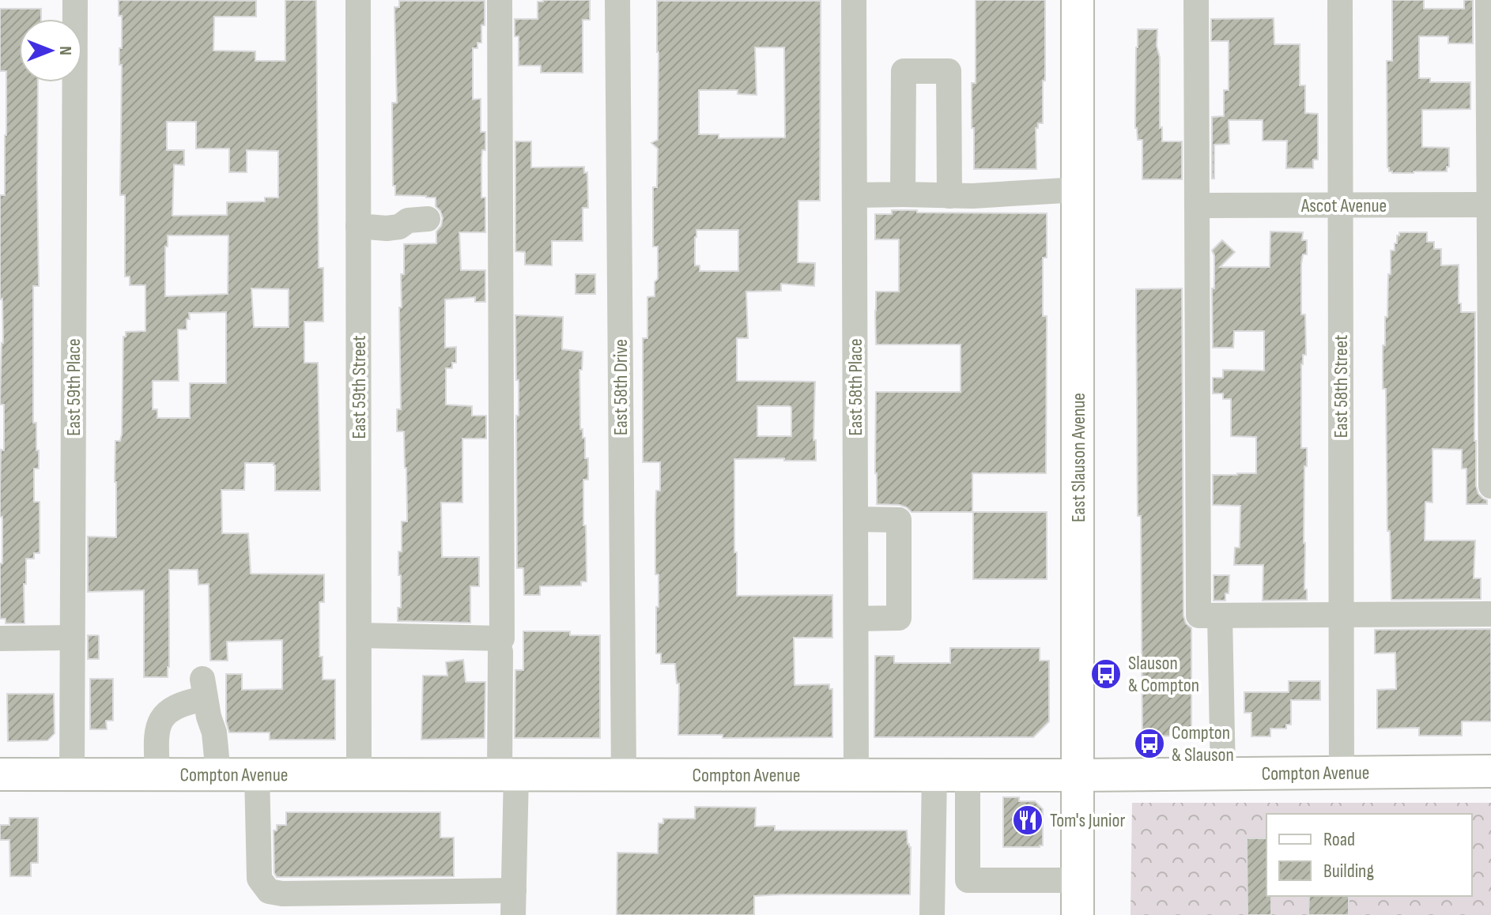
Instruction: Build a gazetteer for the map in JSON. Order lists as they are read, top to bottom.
{
  "streets": {
    "main road": ["East Slauson Avenue", "Compton Avenue"],
    "street": [
      "Ascot Avenue",
      "East 58th Street",
      "East 59th Place",
      "East 59th Street",
      "East 58th Drive",
      "East 58th Place"
    ]
  },
  "crossings": [
    ["Ascot Avenue", "East 58th Street"],
    ["East 58th Street", "Compton Avenue"],
    ["East 59th Place", "Compton Avenue"],
    ["East 59th Street", "Compton Avenue"],
    ["East 58th Drive", "Compton Avenue"],
    ["East 58th Place", "Compton Avenue"],
    ["East Slauson Avenue", "Compton Avenue"]
  ],
  "places": {
    "bus stop": ["Slauson & Compton", "Compton & Slauson"],
    "restaurant": ["Tom's Junior"]
  },
  "legend": ["Road", "Building"],
  "north": "right"
}
